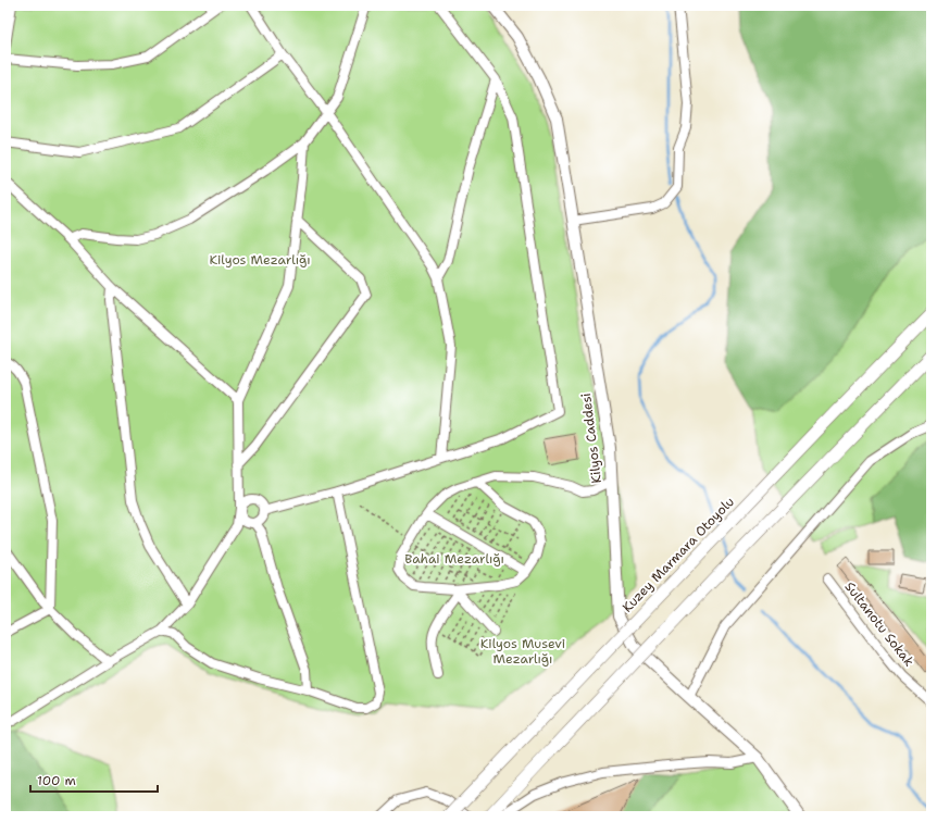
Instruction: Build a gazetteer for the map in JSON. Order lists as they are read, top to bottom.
{
  "streets": {
    "highway": ["Kuzey Marmara Otoyolu"],
    "main road": ["Kilyos Caddesi"],
    "street": ["Sultanotu Sokak"]
  },
  "parks": ["Kilyos Mezarlığı", "Bahai Mezarlığı", "Kilyos Musevi Mezarlığı"],
  "scale_bar": "100 m"
}
